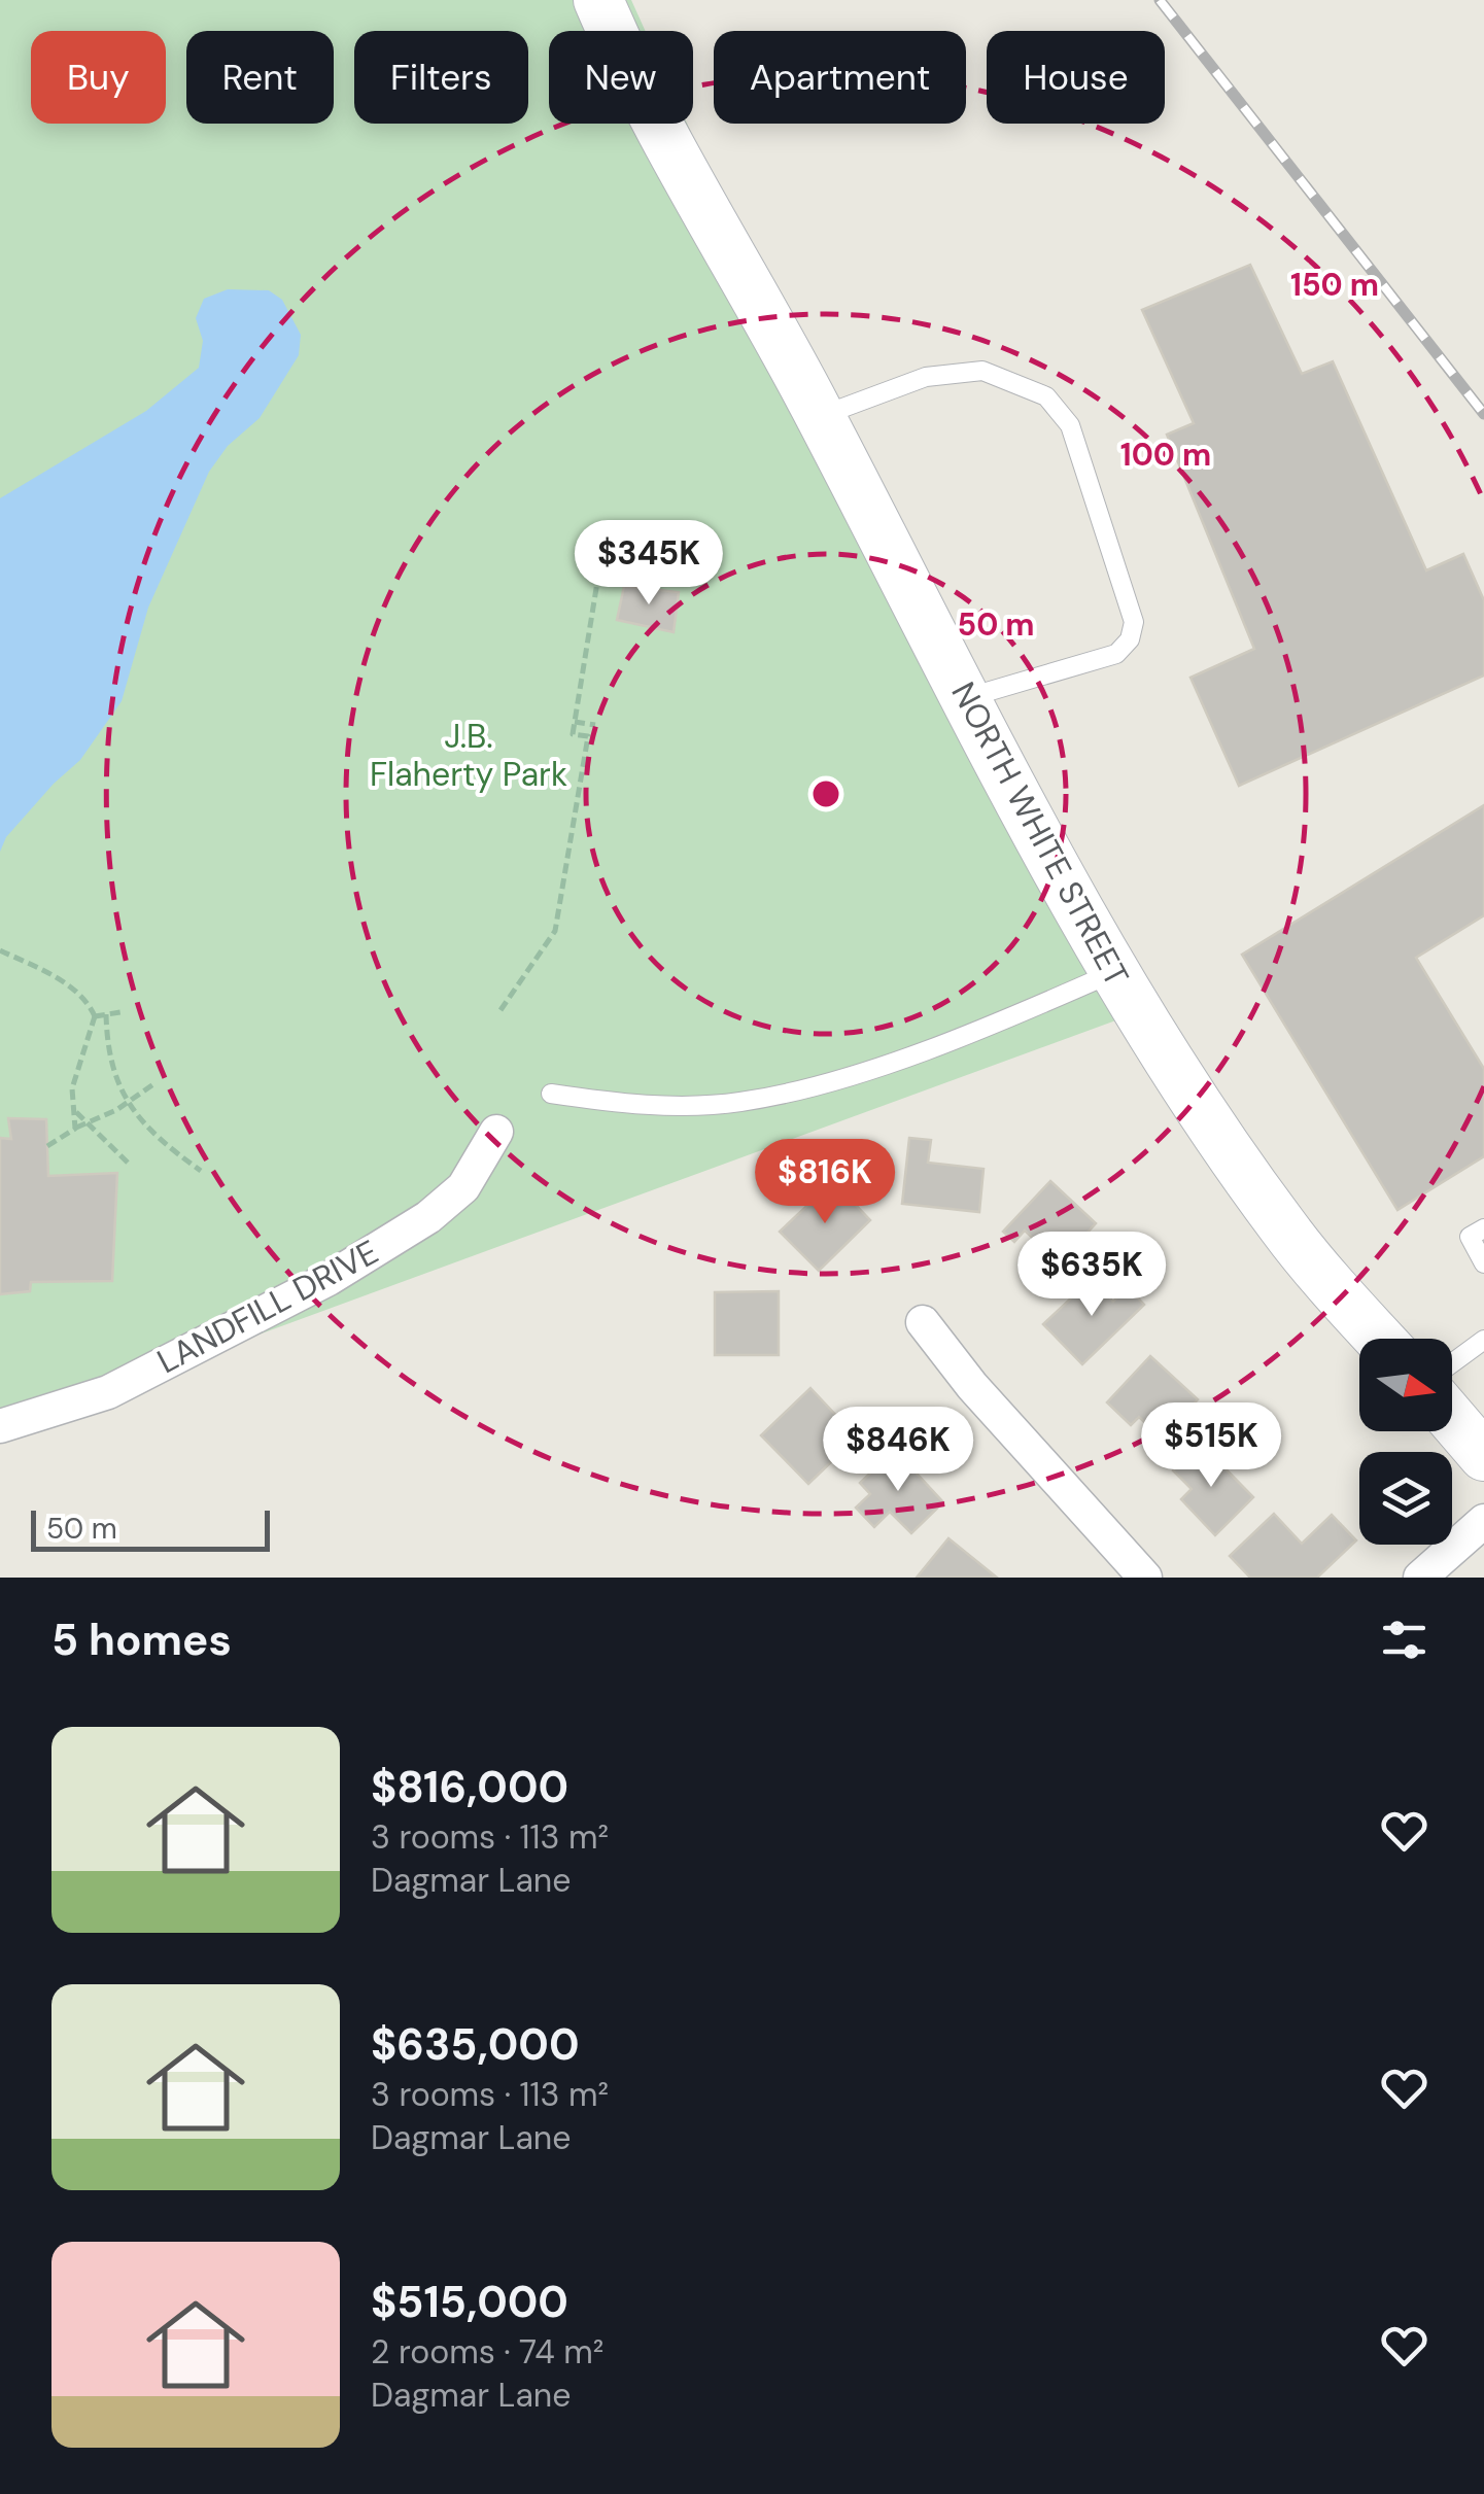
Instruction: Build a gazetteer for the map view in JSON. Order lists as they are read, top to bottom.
{
  "streets": {
    "main road": ["NORTH WHITE STREET"],
    "street": ["LANDFILL DRIVE"]
  },
  "parks": ["J.B. Flaherty Park"],
  "scale_bar": "50 m",
  "north": "right",
  "page": {
    "chip": [
      "Buy",
      "Rent",
      "Filters",
      "New",
      "Apartment",
      "House"
    ],
    "price": [
      "$345K",
      "$816K",
      "$635K",
      "$515K",
      "$846K"
    ],
    "scale": "50 m",
    "heading": "5 homes",
    "list": [
      {
        "name": "$816,000",
        "note": "3 rooms · 113 m² · Dagmar Lane"
      },
      {
        "name": "$635,000",
        "note": "3 rooms · 113 m² · Dagmar Lane"
      },
      {
        "name": "$515,000",
        "note": "2 rooms · 74 m² · Dagmar Lane"
      }
    ]
  },
  "rings": ["150 m", "100 m", "50 m"]
}
